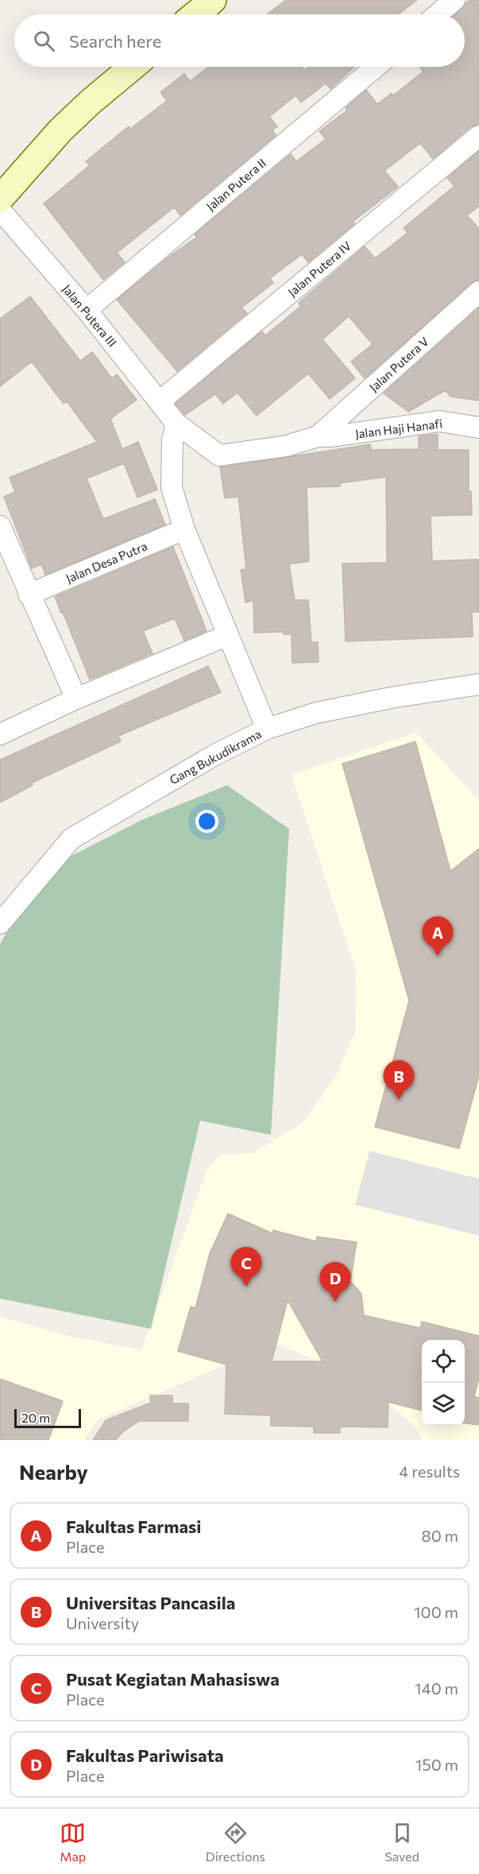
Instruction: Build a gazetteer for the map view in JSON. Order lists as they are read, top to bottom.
{
  "streets": {
    "street": [
      "Jalan Putera II",
      "Jalan Putera IV",
      "Jalan Putera III",
      "Jalan Putera V",
      "Jalan Haji Hanafi",
      "Jalan Desa Putra",
      "Gang Bukudikrama"
    ]
  },
  "crossings": [
    ["Jalan Putera II", "Jalan Putera III"],
    ["Jalan Putera IV", "Jalan Putera III"],
    ["Jalan Putera III", "Jalan Putera V"],
    ["Jalan Putera III", "Jalan Haji Hanafi"],
    ["Jalan Putera V", "Jalan Haji Hanafi"]
  ],
  "scale_bar": "20 m",
  "page": {
    "search": "Search here",
    "pins": [
      "A",
      "B",
      "C",
      "D"
    ],
    "scale": "20 m",
    "heading": ["Nearby", "4 results"],
    "list": [
      {
        "mark": "A",
        "name": "Fakultas Farmasi",
        "note": "Place",
        "value": "80 m"
      },
      {
        "mark": "B",
        "name": "Universitas Pancasila",
        "note": "University",
        "value": "100 m"
      },
      {
        "mark": "C",
        "name": "Pusat Kegiatan Mahasiswa",
        "note": "Place",
        "value": "140 m"
      },
      {
        "mark": "D",
        "name": "Fakultas Pariwisata",
        "note": "Place",
        "value": "150 m"
      }
    ],
    "nav": ["Map", "Directions", "Saved"]
  }
}
